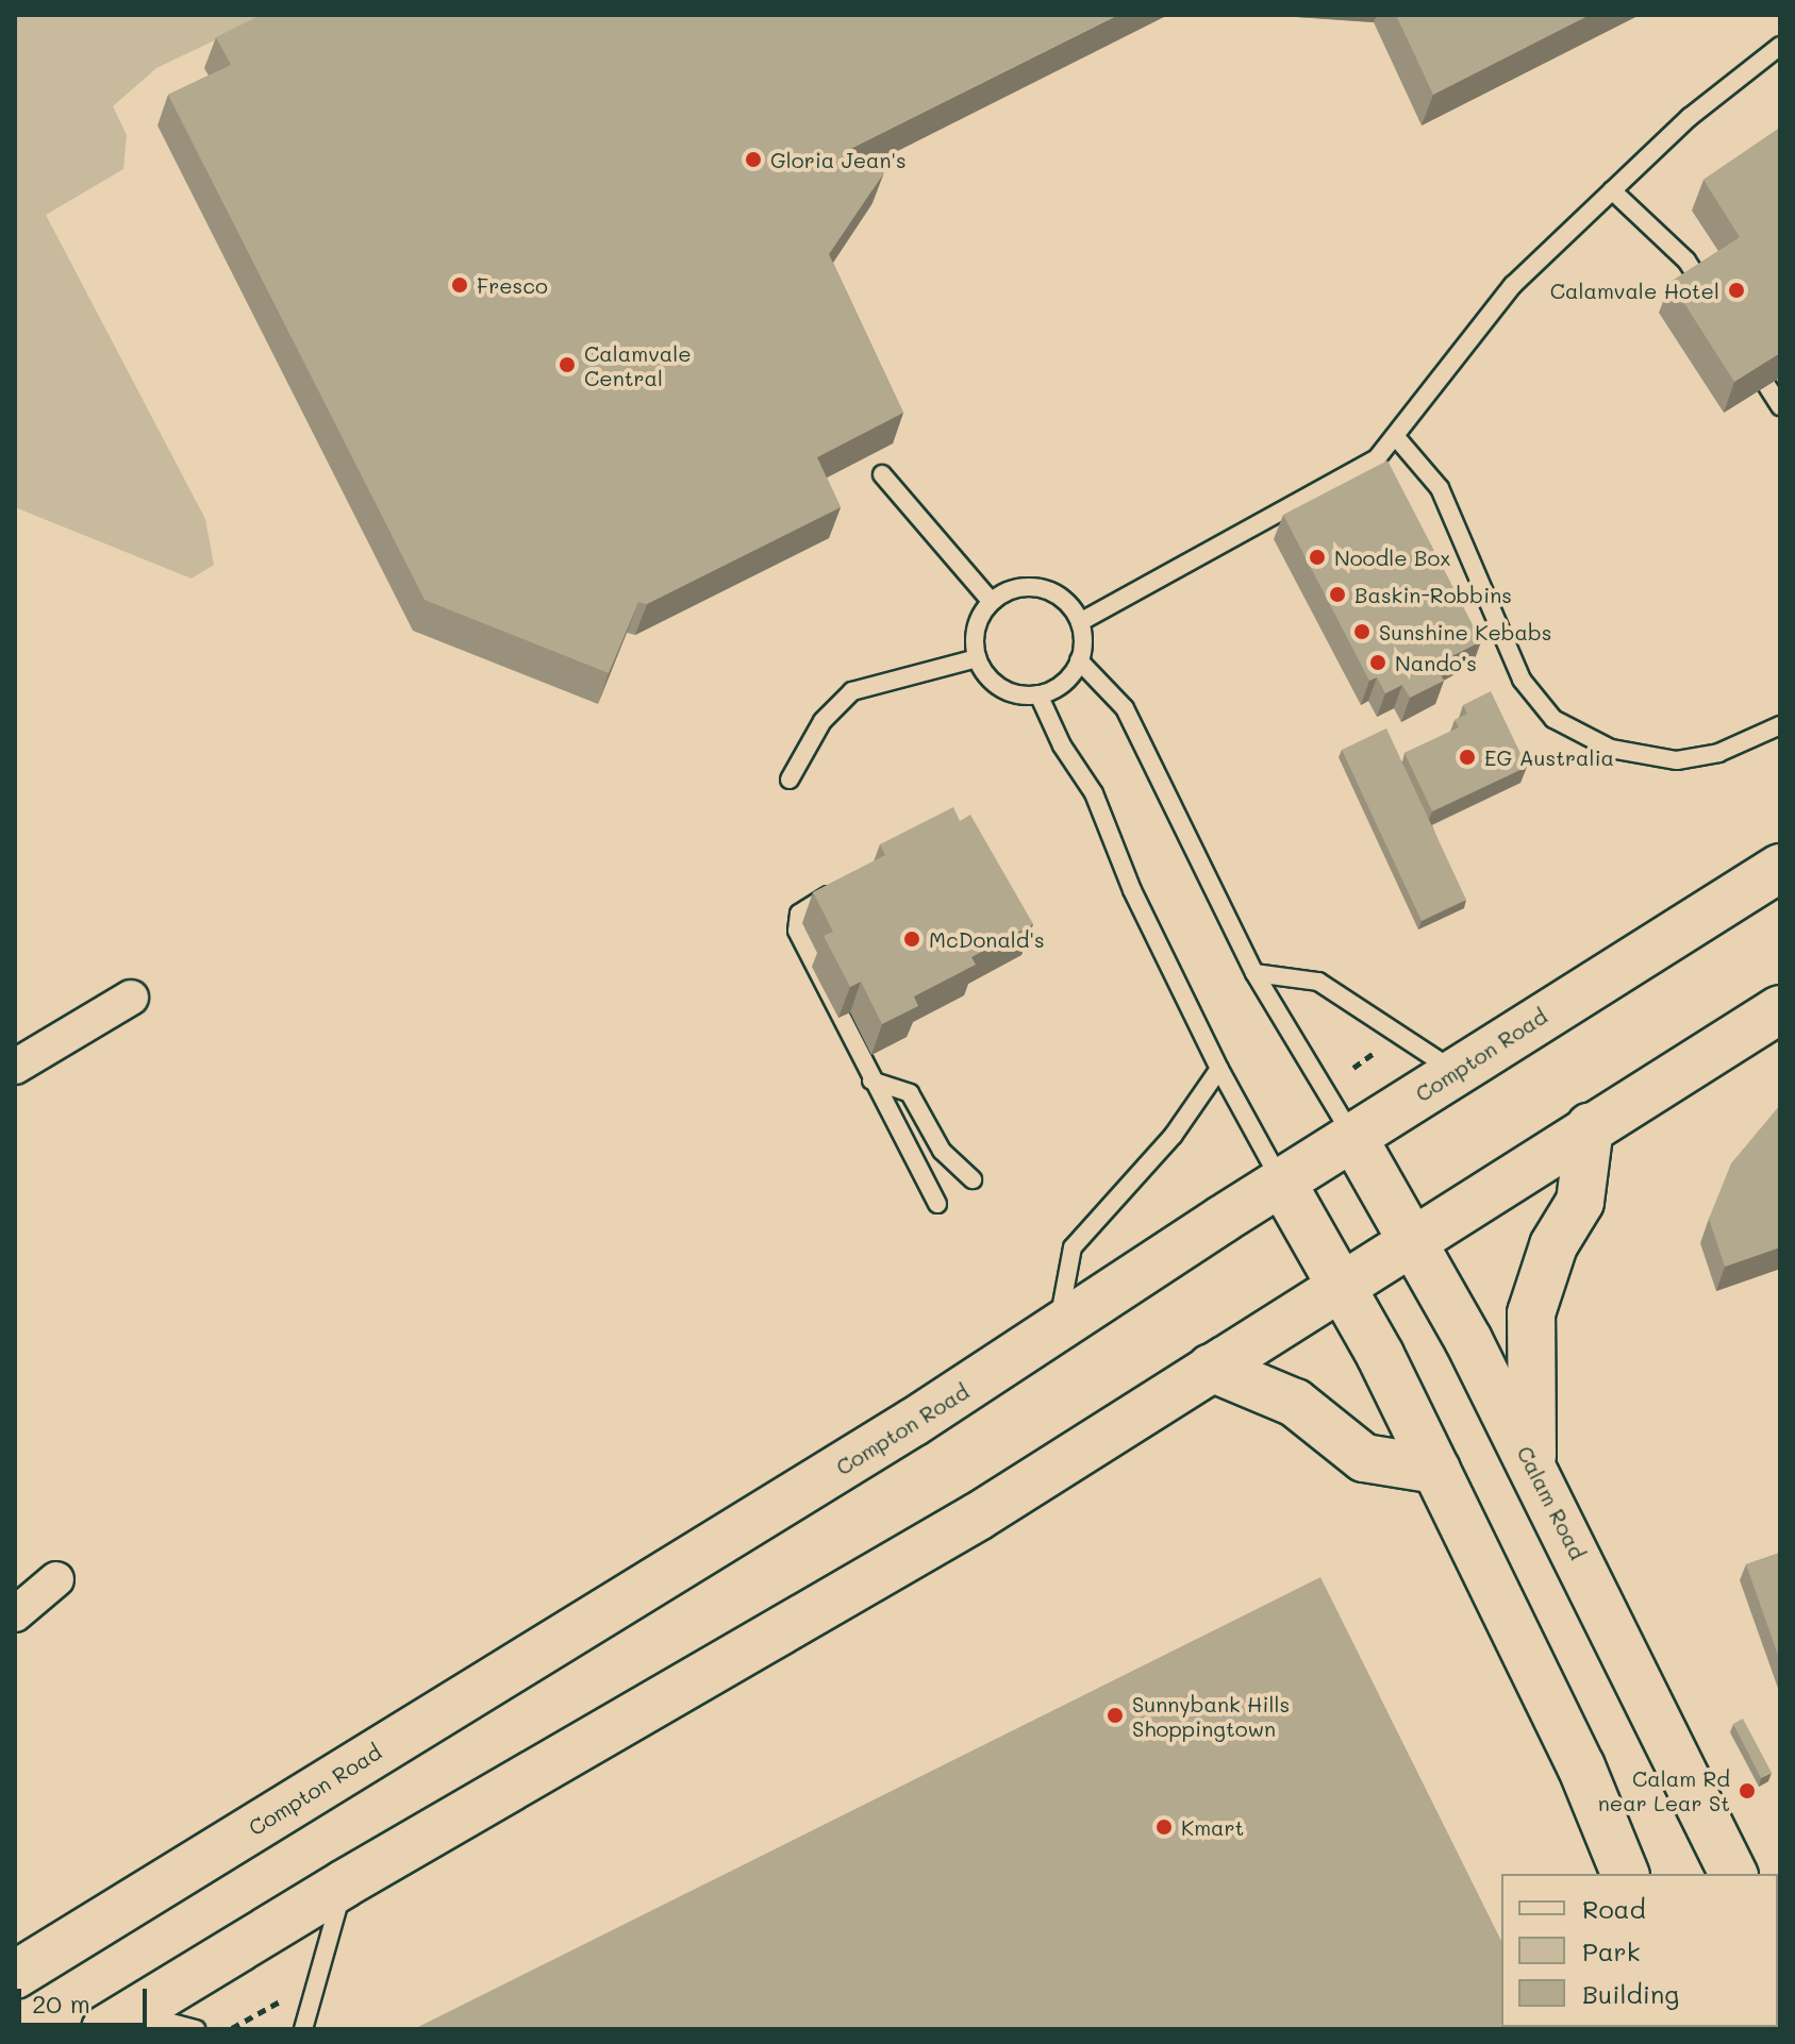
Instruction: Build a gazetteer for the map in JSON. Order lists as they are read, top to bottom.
{
  "streets": {
    "main road": ["Compton Road", "Calam Road"]
  },
  "crossings": [
    ["Compton Road", "Calam Road"]
  ],
  "places": [
    "Gloria Jean's",
    "Fresco",
    "Calamvale Hotel",
    "Calamvale Central",
    "Noodle Box",
    "Baskin-Robbins",
    "Sunshine Kebabs",
    "Nando's",
    "EG Australia",
    "McDonald's",
    "Sunnybank Hills Shoppingtown",
    "Calam Rd near Lear St",
    "Kmart"
  ],
  "legend": ["Road", "Park", "Building"],
  "scale_bar": "20 m"
}
